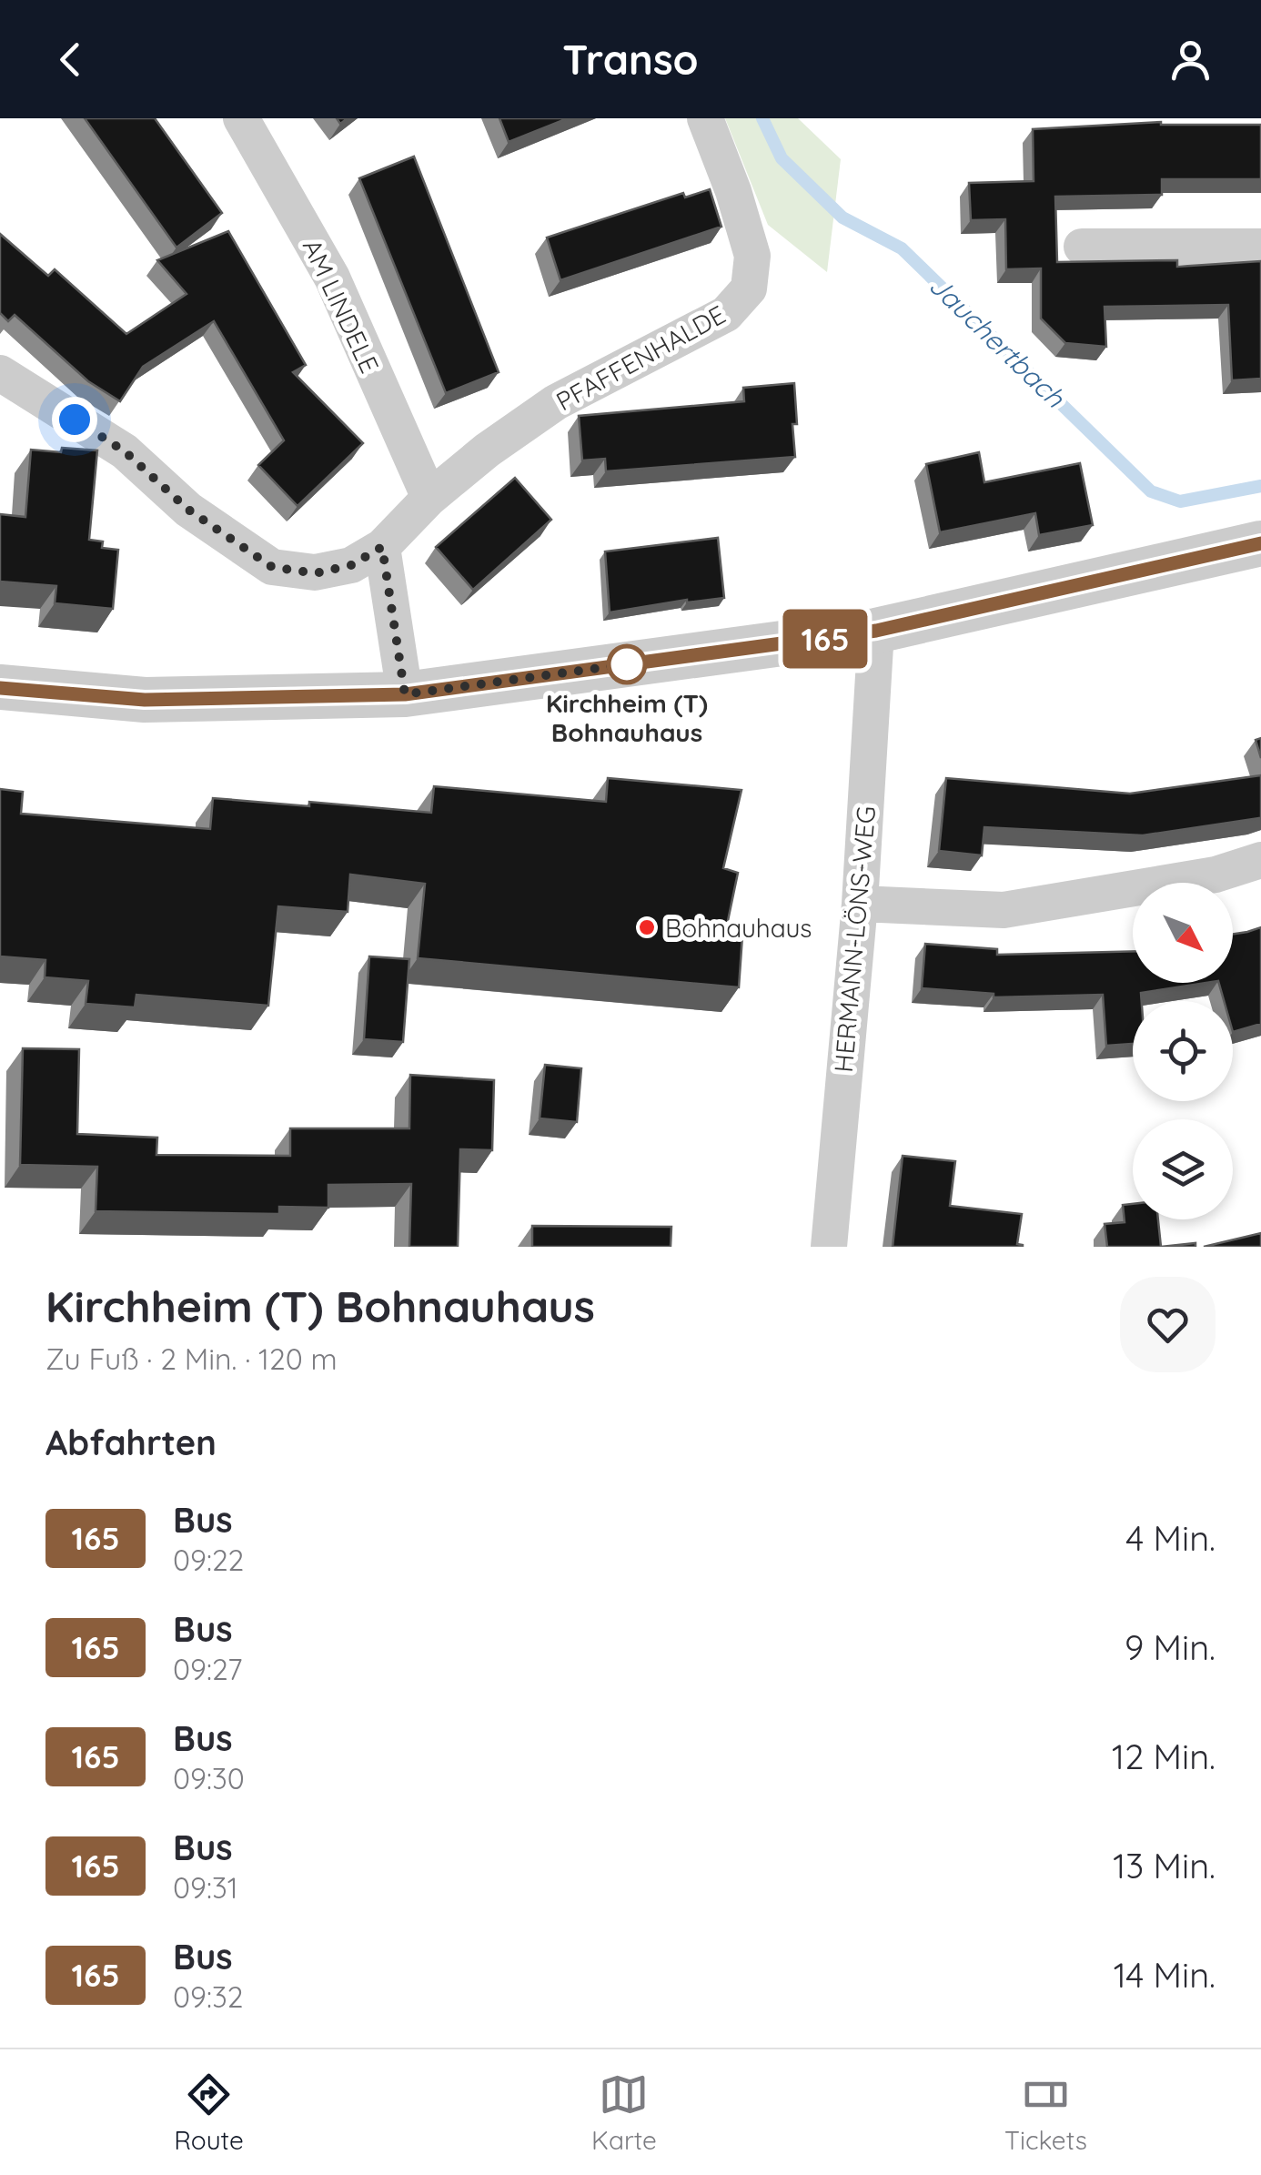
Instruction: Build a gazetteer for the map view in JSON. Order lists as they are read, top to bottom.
{
  "streets": {
    "street": ["AM LINDELE", "PFAFFENHALDE", "HERMANN-LÖNS-WEG"]
  },
  "crossings": [
    ["AM LINDELE", "PFAFFENHALDE"]
  ],
  "water": ["Jauchertbach"],
  "places": ["Kirchheim (T) Bohnauhaus", "Bohnauhaus"],
  "lines": ["bus line 165"],
  "north": "bottom right",
  "page": {
    "header": "Transo",
    "on_map": "165",
    "heading": [
      ["Kirchheim (T) Bohnauhaus", "Zu Fuß · 2 Min. · 120 m"],
      "Abfahrten"
    ],
    "list": [
      {
        "mark": "165",
        "name": "Bus",
        "note": "09:22",
        "value": "4 Min."
      },
      {
        "mark": "165",
        "name": "Bus",
        "note": "09:27",
        "value": "9 Min."
      },
      {
        "mark": "165",
        "name": "Bus",
        "note": "09:30",
        "value": "12 Min."
      },
      {
        "mark": "165",
        "name": "Bus",
        "note": "09:31",
        "value": "13 Min."
      },
      {
        "mark": "165",
        "name": "Bus",
        "note": "09:32",
        "value": "14 Min."
      }
    ],
    "tabs": ["Route", "Karte", "Tickets"]
  }
}
